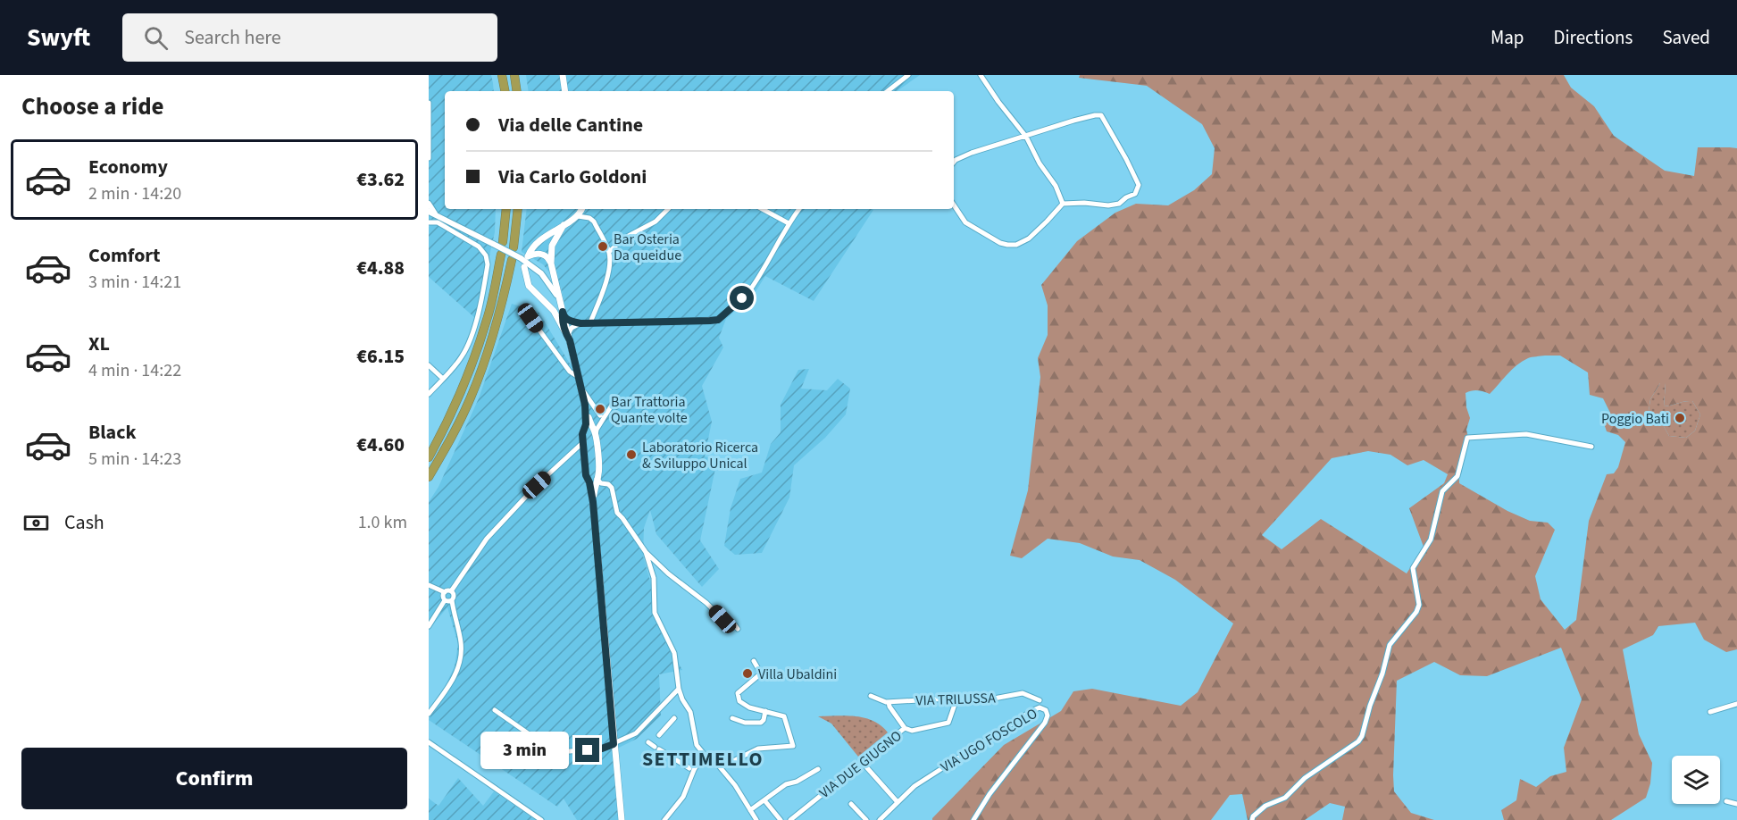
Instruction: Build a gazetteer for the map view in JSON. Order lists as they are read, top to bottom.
{
  "streets": {
    "street": ["VIA TRILUSSA", "VIA UGO FOSCOLO", "VIA DUE GIUGNO"]
  },
  "crossings": [
    ["VIA TRILUSSA", "VIA DUE GIUGNO"]
  ],
  "districts": ["SETTIMELLO"],
  "places": [
    "Bar Osteria Da queidue",
    "Bar Trattoria Quante volte",
    "Poggio Bati",
    "Laboratorio Ricerca & Sviluppo Unical",
    "Villa Ubaldini"
  ],
  "page": {
    "header": "Swyft",
    "search": "Search here",
    "nav": ["Map", "Directions", "Saved"],
    "heading": "Choose a ride",
    "banner": ["Via delle Cantine", "Via Carlo Goldoni"],
    "list": [
      {
        "name": "Economy",
        "note": "2 min · 14:20",
        "value": "€3.62"
      },
      {
        "name": "Comfort",
        "note": "3 min · 14:21",
        "value": "€4.88"
      },
      {
        "name": "XL",
        "note": "4 min · 14:22",
        "value": "€6.15"
      },
      {
        "name": "Black",
        "note": "5 min · 14:23",
        "value": "€4.60"
      }
    ],
    "pay": ["Cash", "1.0 km"],
    "bubble": "3 min",
    "buttons": "Confirm"
  }
}
